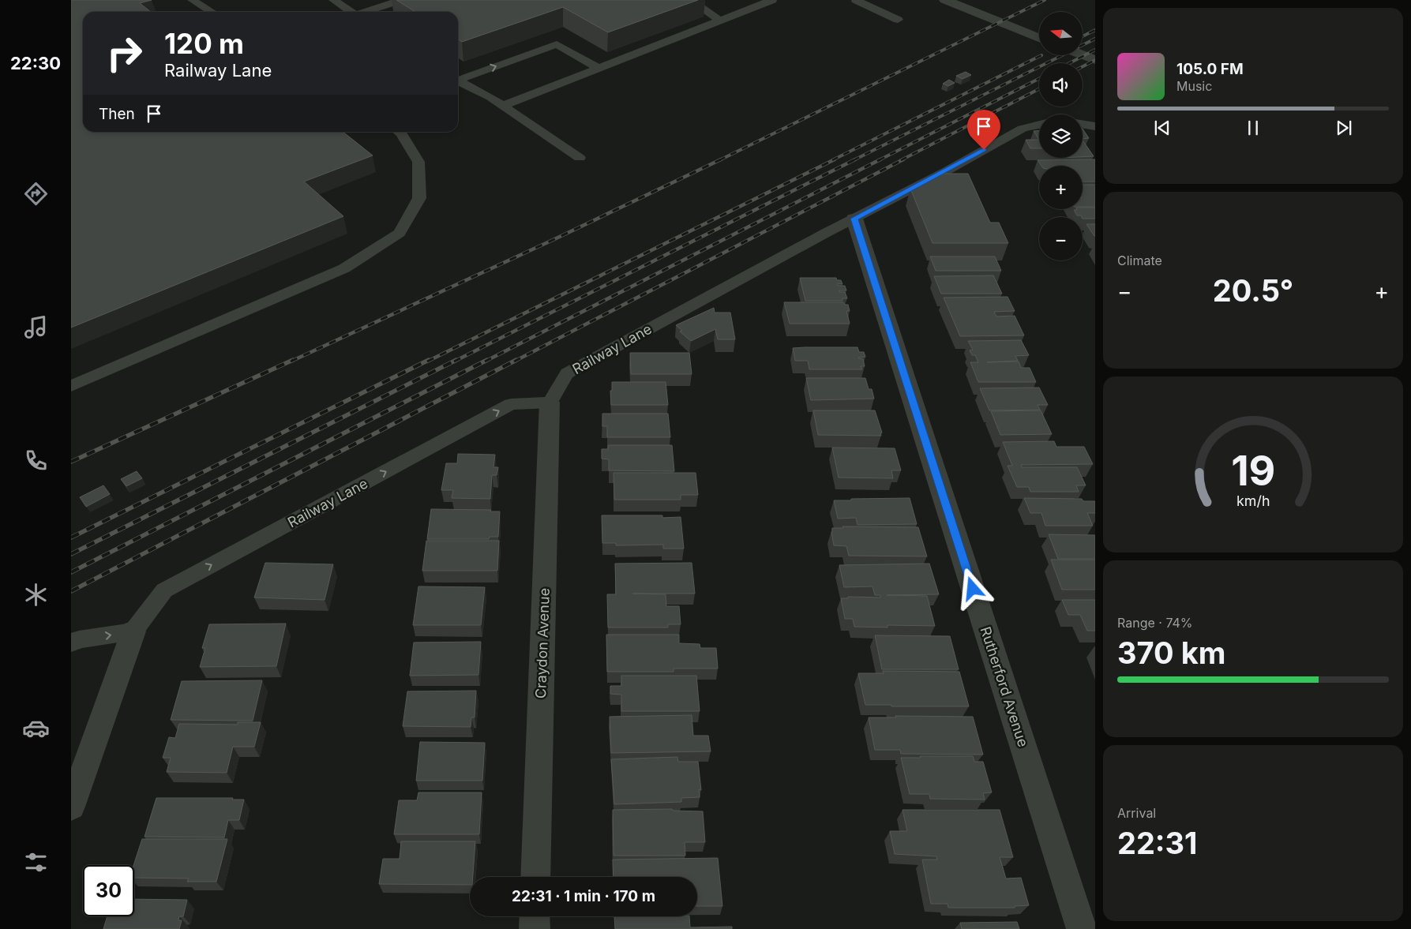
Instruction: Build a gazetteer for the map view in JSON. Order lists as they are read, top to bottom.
{
  "streets": {
    "street": ["Craydon Avenue", "Rutherford Avenue"],
    "lane": ["Railway Lane"]
  },
  "crossings": [
    ["Railway Lane", "Craydon Avenue"],
    ["Railway Lane", "Rutherford Avenue"]
  ],
  "one_way": ["Railway Lane"],
  "north": "left",
  "page": {
    "tabs": "22:30",
    "map_buttons": ["+", "−"],
    "turn": ["120 m", "Railway Lane"],
    "song": ["105.0 FM", "Music"],
    "then": "Then",
    "tile": [
      "Climate",
      ["Range · 74%", "370 km"],
      ["Arrival", "22:31"]
    ],
    "heat": ["−", "20.5°", "+"],
    "limit": "30",
    "trip": "22:31 · 1 min · 170 m",
    "gauge": ["19", "km/h"]
  }
}
